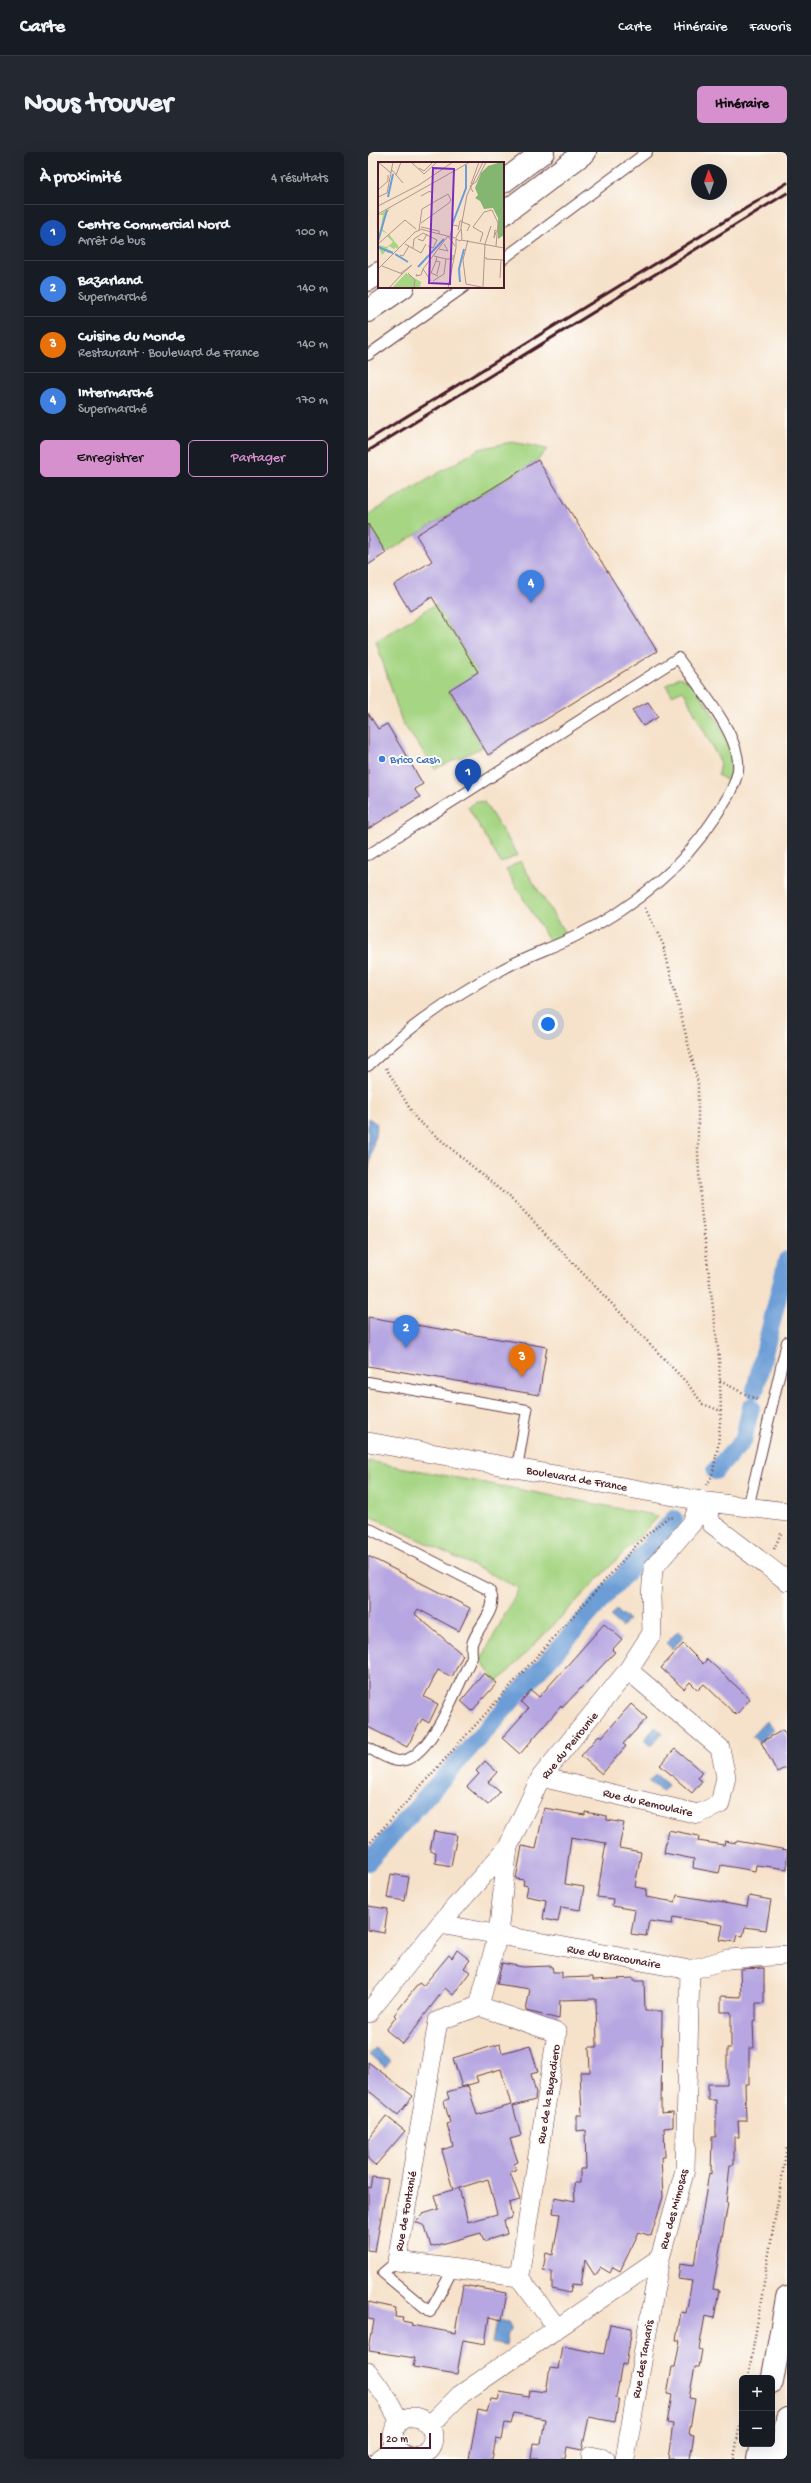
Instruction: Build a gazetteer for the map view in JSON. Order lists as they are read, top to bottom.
{
  "streets": {
    "street": [
      "Boulevard de France",
      "Rue du Peirounie",
      "Rue du Remoulaire",
      "Rue du Bracounaire",
      "Rue de la Bugadiero",
      "Rue des Mimosas",
      "Rue de Fontanié",
      "Rue des Tamaris"
    ]
  },
  "crossings": [
    ["Boulevard de France", "Rue du Peirounie"],
    ["Rue du Peirounie", "Rue du Remoulaire"],
    ["Rue du Peirounie", "Rue du Bracounaire"],
    ["Rue du Bracounaire", "Rue des Mimosas"],
    ["Rue de la Bugadiero", "Rue de Fontanié"],
    ["Rue des Mimosas", "Rue des Tamaris"]
  ],
  "places": ["Brico Cash"],
  "scale_bar": "20 m",
  "north": "top",
  "page": {
    "header": "Carte",
    "nav": ["Carte", "Itinéraire", "Favoris"],
    "buttons": [
      "Itinéraire",
      ["Enregistrer", "Partager"]
    ],
    "title": "Nous trouver",
    "heading": ["À proximité", "4 résultats"],
    "list": [
      {
        "mark": "1",
        "name": "Centre Commercial Nord",
        "note": "Arrêt de bus",
        "value": "100 m"
      },
      {
        "mark": "2",
        "name": "Bazarland",
        "note": "Supermarché",
        "value": "140 m"
      },
      {
        "mark": "3",
        "name": "Cuisine du Monde",
        "note": "Restaurant · Boulevard de France",
        "value": "140 m"
      },
      {
        "mark": "4",
        "name": "Intermarché",
        "note": "Supermarché",
        "value": "170 m"
      }
    ],
    "pins": [
      "4",
      "1",
      "2",
      "3"
    ],
    "map_buttons": ["+", "−"],
    "scale": "20 m"
  }
}
